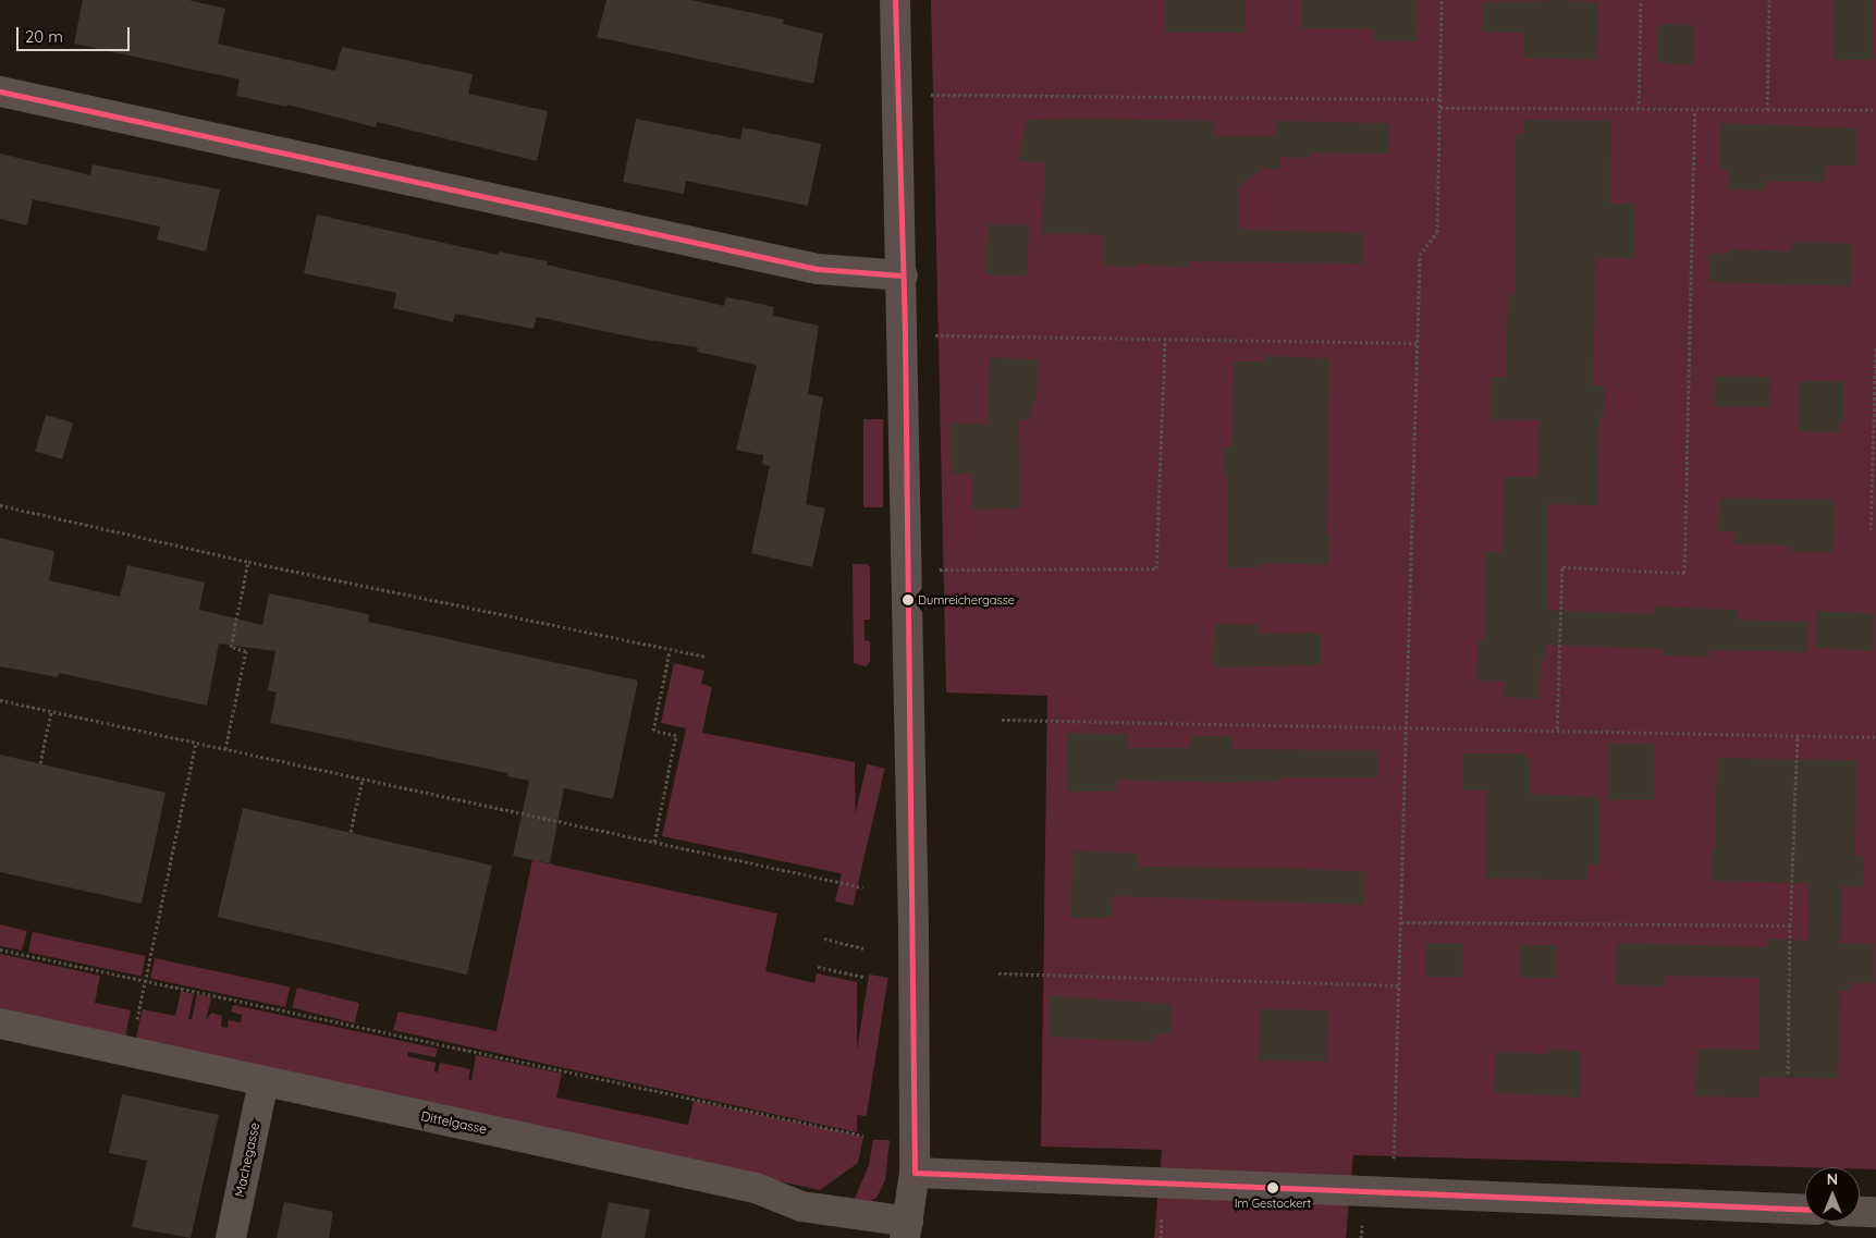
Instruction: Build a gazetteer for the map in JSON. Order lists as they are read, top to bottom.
{
  "streets": {
    "street": ["Dittelgasse", "Machegasse"]
  },
  "crossings": [
    ["Dittelgasse", "Machegasse"]
  ],
  "places": ["Dumreichergasse", "Im Gestockert"],
  "scale_bar": "20 m",
  "north": "top"
}
